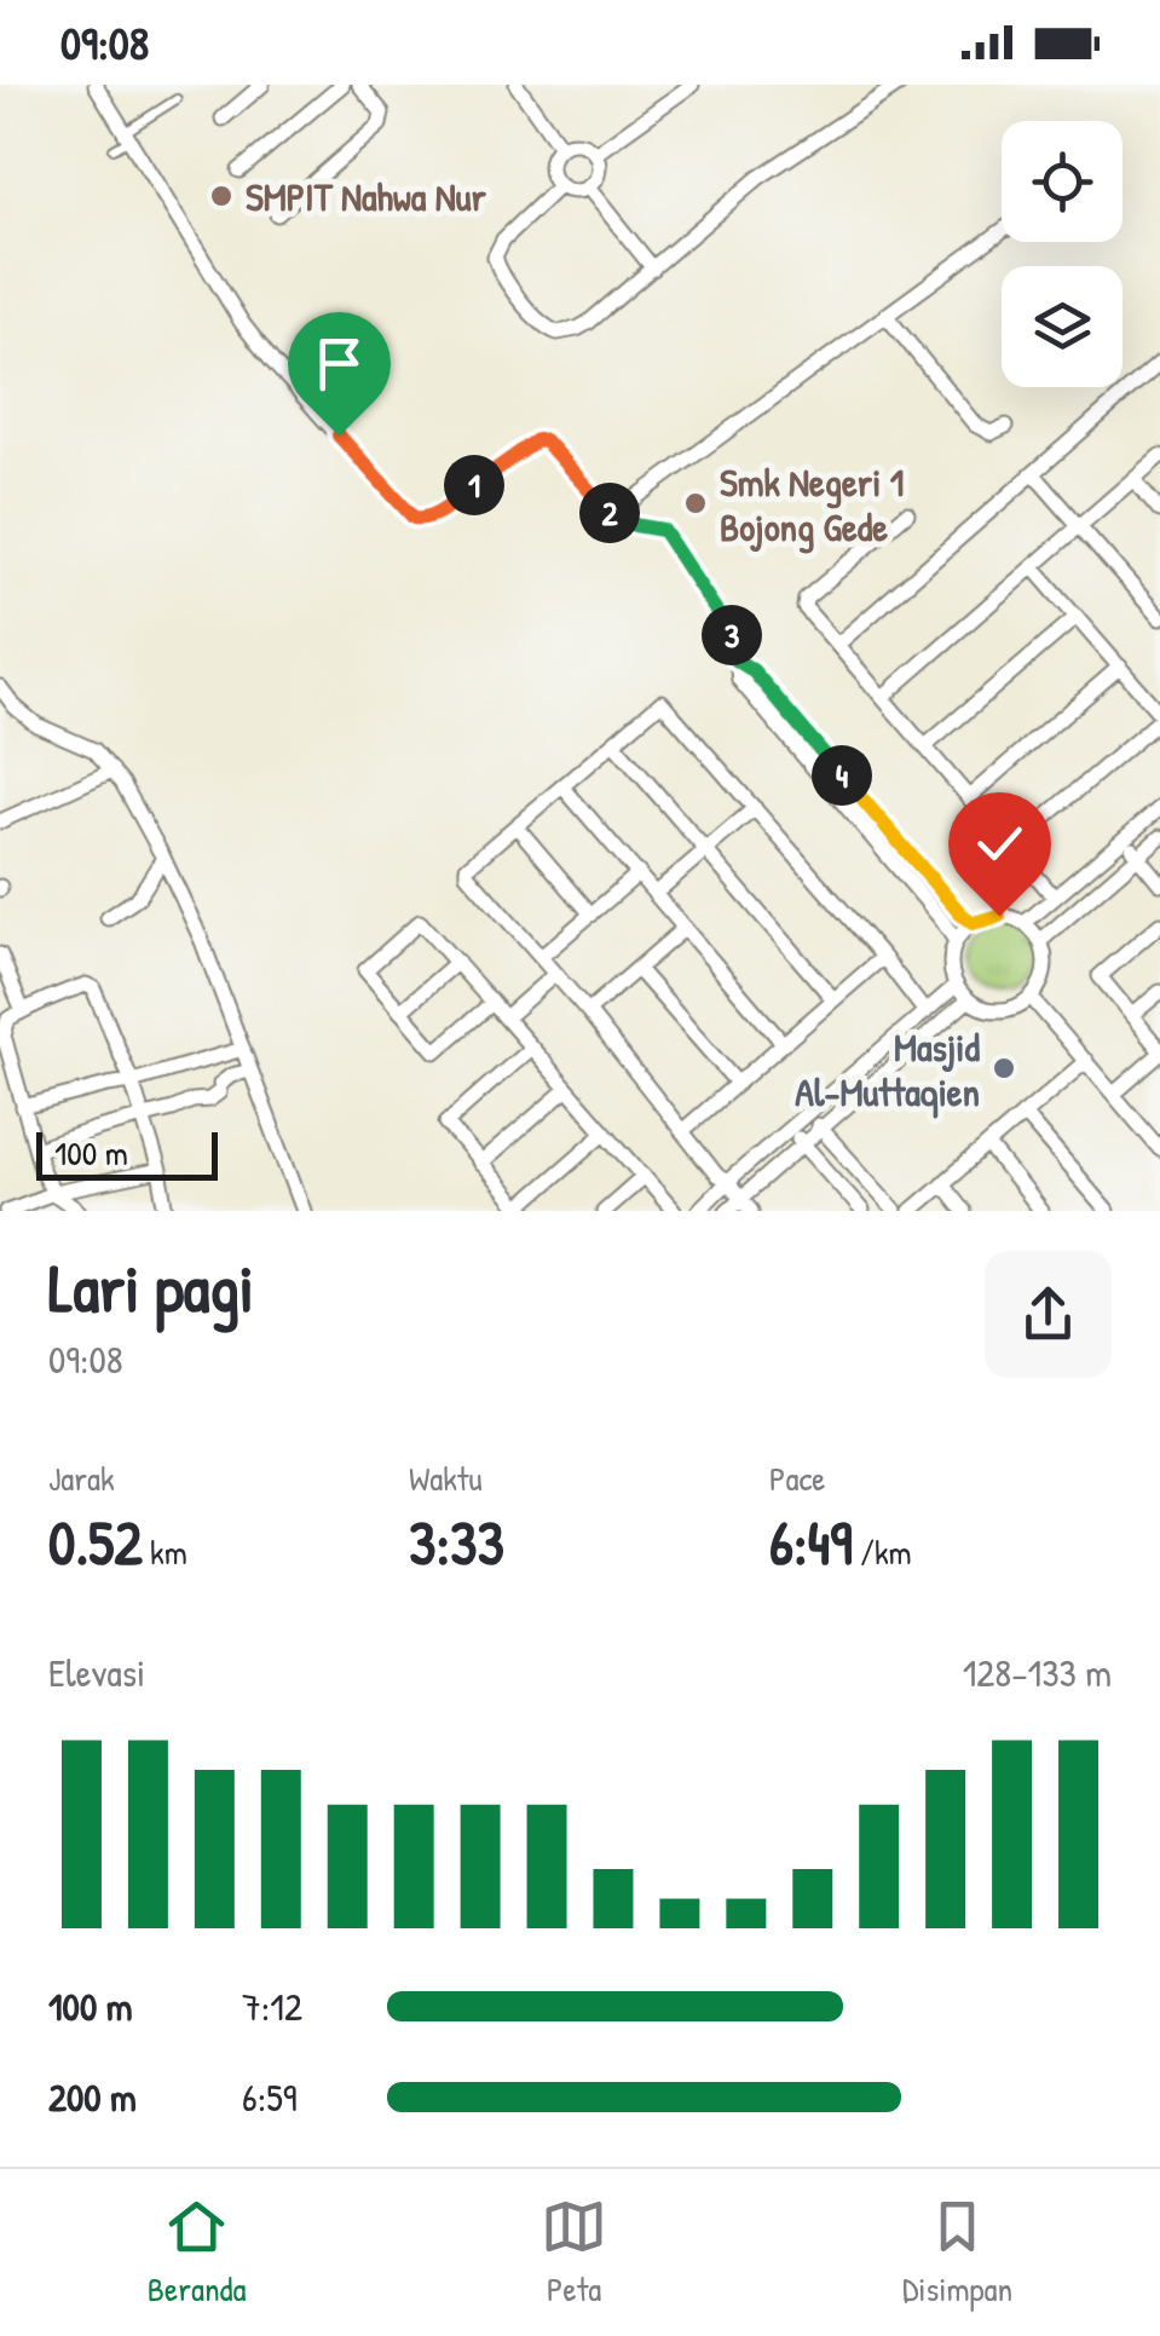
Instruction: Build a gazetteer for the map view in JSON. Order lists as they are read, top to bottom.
{
  "places": ["SMPIT Nahwa Nur", "Smk Negeri 1 Bojong Gede", "Masjid Al-Muttaqien"],
  "scale_bar": "100 m",
  "page": {
    "status": "09:08",
    "pins": [
      "1",
      "2",
      "3",
      "4"
    ],
    "scale": "100 m",
    "heading": ["Lari pagi", "09:08"],
    "stats": [
      ["Jarak", "0.52 km"],
      ["Waktu", "3:33"],
      ["Pace", "6:49 /km"]
    ],
    "chart": ["Elevasi", "128–133 m"],
    "list": [
      {
        "name": "100 m",
        "note": "7:12"
      },
      {
        "name": "200 m",
        "note": "6:59"
      }
    ],
    "tabs": ["Beranda", "Peta", "Disimpan"]
  }
}
